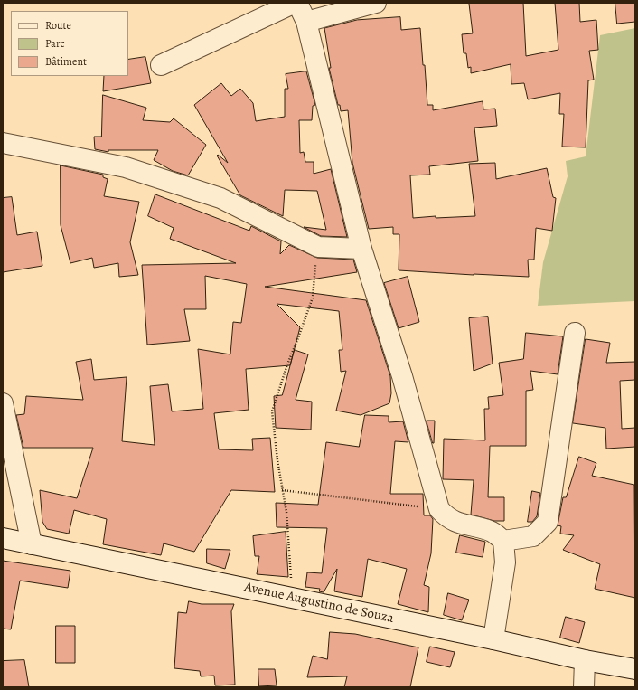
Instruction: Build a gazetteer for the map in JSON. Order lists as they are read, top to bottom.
{
  "streets": {
    "street": ["Avenue Augustino de Souza"]
  },
  "legend": ["Route", "Parc", "Bâtiment"]
}
